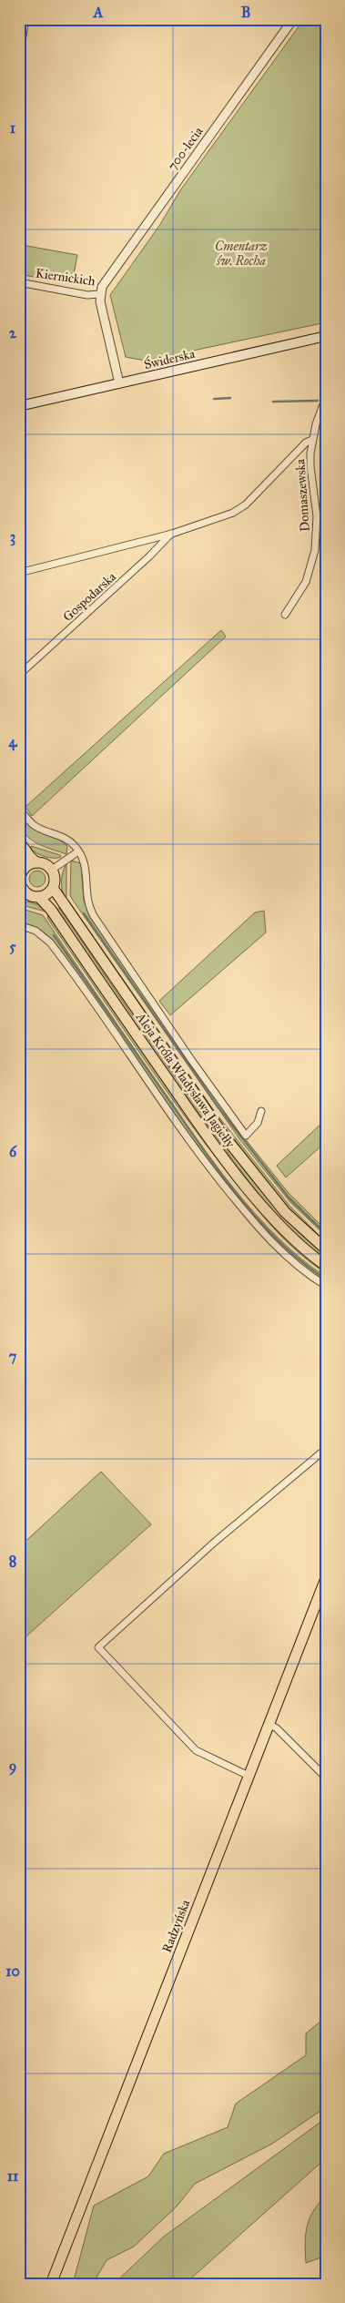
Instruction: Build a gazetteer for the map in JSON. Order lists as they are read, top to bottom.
{
  "streets": {
    "main road": ["Świderska", "Aleja Króla Władysława Jagiełły", "Radzyńska"],
    "street": [
      "700-lecia",
      "Kiernickich",
      "Domaszewska",
      "Gospodarska"
    ]
  },
  "crossings": [
    ["700-lecia", "Kiernickich"],
    ["Kiernickich", "Świderska"],
    ["Domaszewska", "Gospodarska"]
  ],
  "parks": ["Cmentarz św. Rocha"],
  "grid": {
    "columns": ["A", "B"],
    "rows": [
      "1",
      "2",
      "3",
      "4",
      "5",
      "6",
      "7",
      "8",
      "9",
      "10",
      "11"
    ]
  }
}
